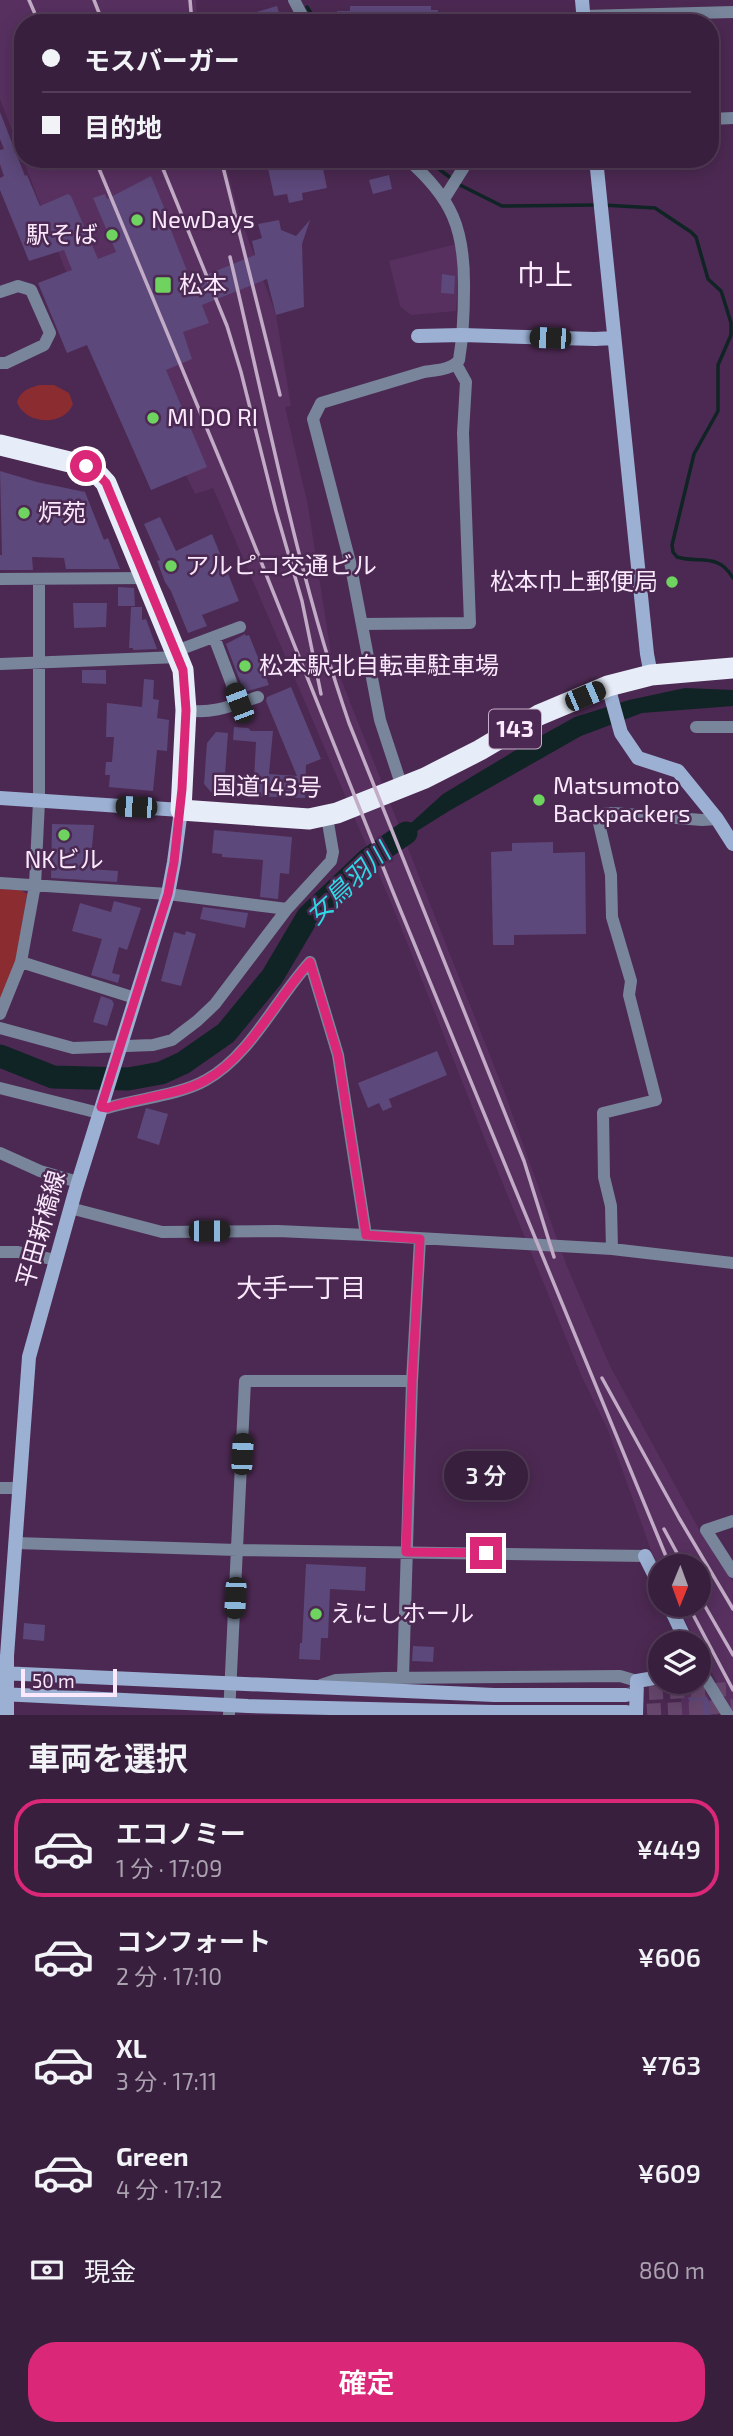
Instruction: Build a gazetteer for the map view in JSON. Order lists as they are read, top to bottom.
{
  "streets": {
    "highway": ["143", "国道143号"],
    "street": ["平田新橋線"]
  },
  "crossings": [
    ["国道143号", "平田新橋線"]
  ],
  "districts": ["巾上", "大手一丁目"],
  "water": ["女鳥羽川"],
  "places": {
    "other": [
      "NewDays",
      "駅そば",
      "MI DO RI",
      "炉苑",
      "アルピコ交通ビル",
      "松本巾上郵便局",
      "松本駅北自転車駐車場",
      "Matsumoto Backpackers",
      "NKビル",
      "えにしホール"
    ],
    "transit": ["松本"]
  },
  "scale_bar": "50 m",
  "north": "bottom",
  "page": {
    "banner": ["モスバーガー", "目的地"],
    "bubble": "3 分",
    "scale": "50 m",
    "heading": "車両を選択",
    "list": [
      {
        "name": "エコノミー",
        "note": "1 分 · 17:09",
        "value": "¥449"
      },
      {
        "name": "コンフォート",
        "note": "2 分 · 17:10",
        "value": "¥606"
      },
      {
        "name": "XL",
        "note": "3 分 · 17:11",
        "value": "¥763"
      },
      {
        "name": "Green",
        "note": "4 分 · 17:12",
        "value": "¥609"
      }
    ],
    "pay": ["現金", "860 m"],
    "buttons": "確定"
  }
}
